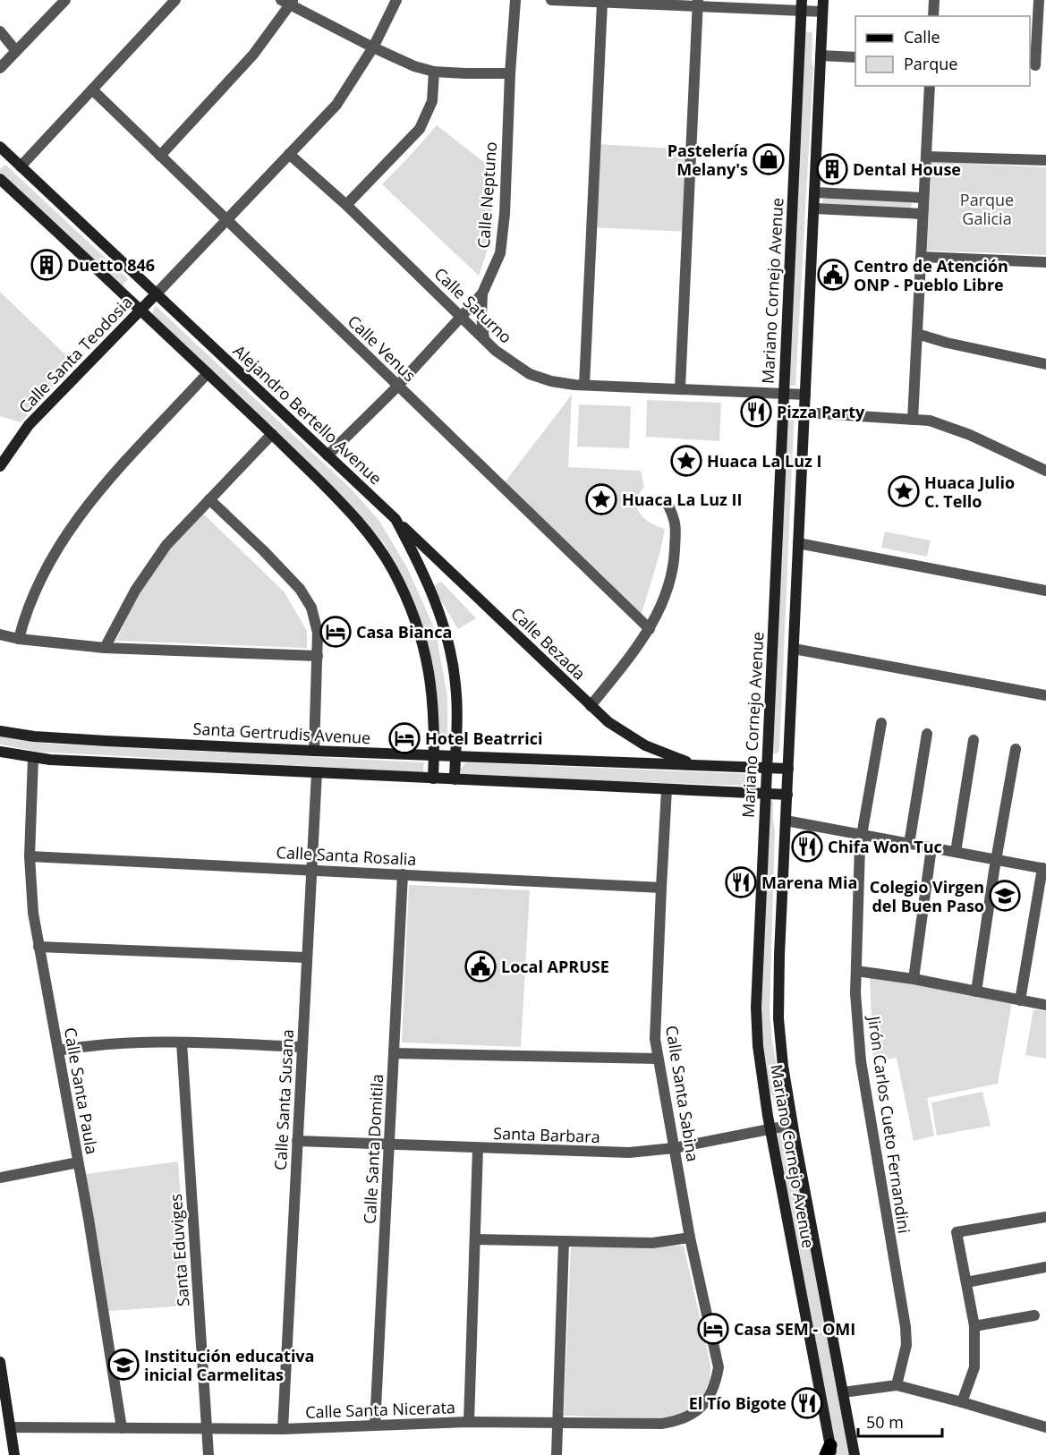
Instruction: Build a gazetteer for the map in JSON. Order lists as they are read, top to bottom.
{
  "streets": {
    "main road": [
      "Mariano Cornejo Avenue",
      "Calle Santa Teodosia",
      "Alejandro Bertello Avenue",
      "Calle Bezada",
      "Santa Gertrudis Avenue"
    ],
    "street": [
      "Calle Neptuno",
      "Calle Saturno",
      "Calle Venus",
      "Calle Santa Rosalia",
      "Calle Santa Paula",
      "Calle Santa Sabina",
      "Calle Santa Susana",
      "Jirón Carlos Cueto Fernandini",
      "Santa Barbara",
      "Calle Santa Domitila",
      "Santa Eduviges",
      "Calle Santa Nicerata"
    ]
  },
  "crossings": [
    ["Calle Neptuno", "Calle Saturno"],
    ["Calle Neptuno", "Calle Venus"],
    ["Calle Neptuno", "Alejandro Bertello Avenue"],
    ["Mariano Cornejo Avenue", "Calle Saturno"],
    ["Mariano Cornejo Avenue", "Santa Gertrudis Avenue"],
    ["Mariano Cornejo Avenue", "Santa Barbara"],
    ["Calle Santa Teodosia", "Alejandro Bertello Avenue"],
    ["Alejandro Bertello Avenue", "Calle Bezada"],
    ["Alejandro Bertello Avenue", "Santa Gertrudis Avenue"],
    ["Calle Bezada", "Santa Gertrudis Avenue"],
    ["Calle Santa Rosalia", "Calle Santa Paula"],
    ["Calle Santa Rosalia", "Calle Santa Sabina"],
    ["Calle Santa Rosalia", "Calle Santa Susana"],
    ["Calle Santa Rosalia", "Calle Santa Domitila"],
    ["Calle Santa Paula", "Calle Santa Nicerata"],
    ["Calle Santa Sabina", "Santa Barbara"],
    ["Calle Santa Sabina", "Calle Santa Nicerata"],
    ["Calle Santa Susana", "Santa Barbara"],
    ["Calle Santa Susana", "Calle Santa Nicerata"],
    ["Santa Barbara", "Calle Santa Domitila"],
    ["Calle Santa Domitila", "Calle Santa Nicerata"],
    ["Santa Eduviges", "Calle Santa Nicerata"]
  ],
  "parks": ["Parque Galicia"],
  "places": {
    "shop": ["Pastelería Melany's"],
    "building": ["Dental House", "Duetto 846"],
    "public building": ["Centro de Atención ONP - Pueblo Libre", "Local APRUSE"],
    "restaurant": [
      "Pizza Party",
      "Chifa Won Tuc",
      "Marena Mia",
      "El Tío Bigote"
    ],
    "place": ["Huaca La Luz I", "Huaca Julio C. Tello", "Huaca La Luz II"],
    "hotel": ["Casa Bianca", "Hotel Beatrrici", "Casa SEM - OMI"],
    "school or university": ["Colegio Virgen del Buen Paso", "Institución educativa inicial Carmelitas"]
  },
  "legend": ["Calle", "Parque"],
  "scale_bar": "50 m"
}
